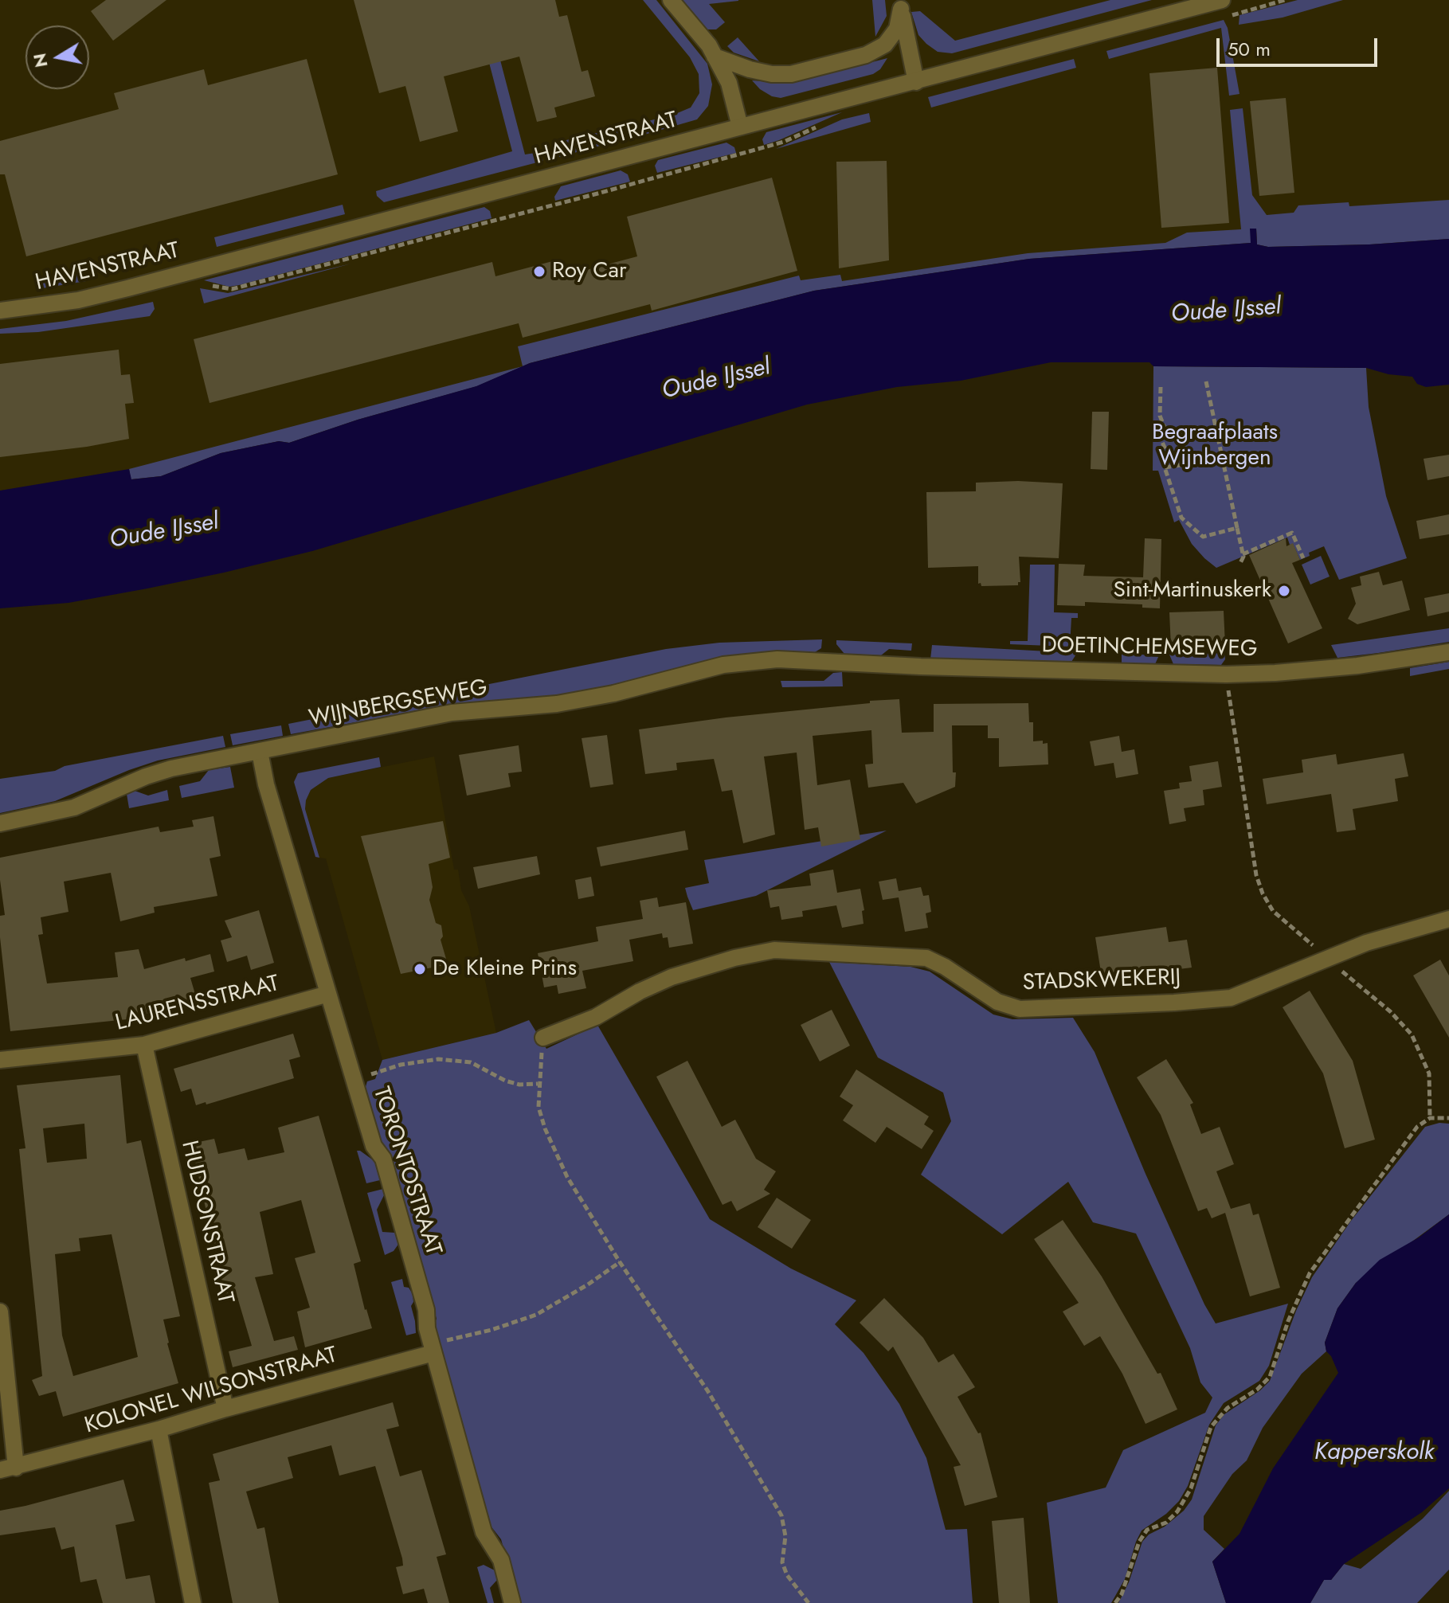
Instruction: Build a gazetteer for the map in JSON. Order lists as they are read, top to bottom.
{
  "streets": {
    "street": [
      "HAVENSTRAAT",
      "DOETINCHEMSEWEG",
      "WIJNBERGSEWEG",
      "STADSKWEKERIJ",
      "LAURENSSTRAAT",
      "TORONTOSTRAAT",
      "HUDSONSTRAAT",
      "KOLONEL WILSONSTRAAT"
    ]
  },
  "crossings": [
    ["DOETINCHEMSEWEG", "WIJNBERGSEWEG"],
    ["WIJNBERGSEWEG", "TORONTOSTRAAT"],
    ["LAURENSSTRAAT", "TORONTOSTRAAT"],
    ["LAURENSSTRAAT", "HUDSONSTRAAT"],
    ["TORONTOSTRAAT", "KOLONEL WILSONSTRAAT"],
    ["HUDSONSTRAAT", "KOLONEL WILSONSTRAAT"]
  ],
  "water": ["Oude IJssel", "Kapperskolk"],
  "parks": ["Begraafplaats Wijnbergen"],
  "places": ["Roy Car", "Sint-Martinuskerk", "De Kleine Prins"],
  "scale_bar": "50 m",
  "north": "left"
}
